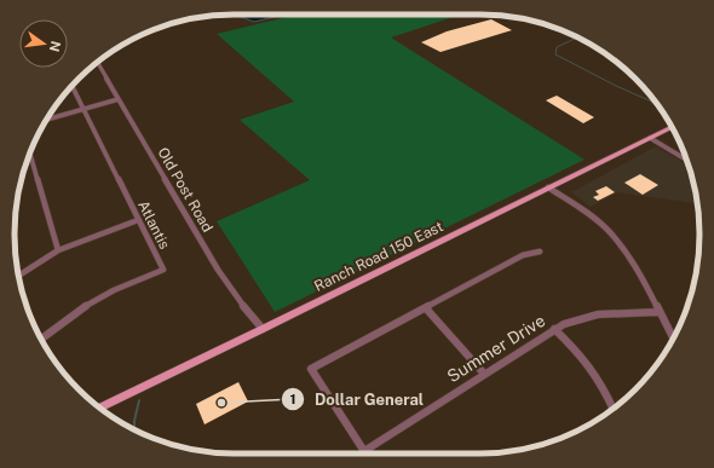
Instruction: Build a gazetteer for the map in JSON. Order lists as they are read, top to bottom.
{
  "streets": {
    "main road": ["Ranch Road 150 East"],
    "street": ["Old Post Road", "Atlantis", "Summer Drive"]
  },
  "crossings": [
    ["Old Post Road", "Ranch Road 150 East"]
  ],
  "places": ["Dollar General"],
  "north": "right"
}
